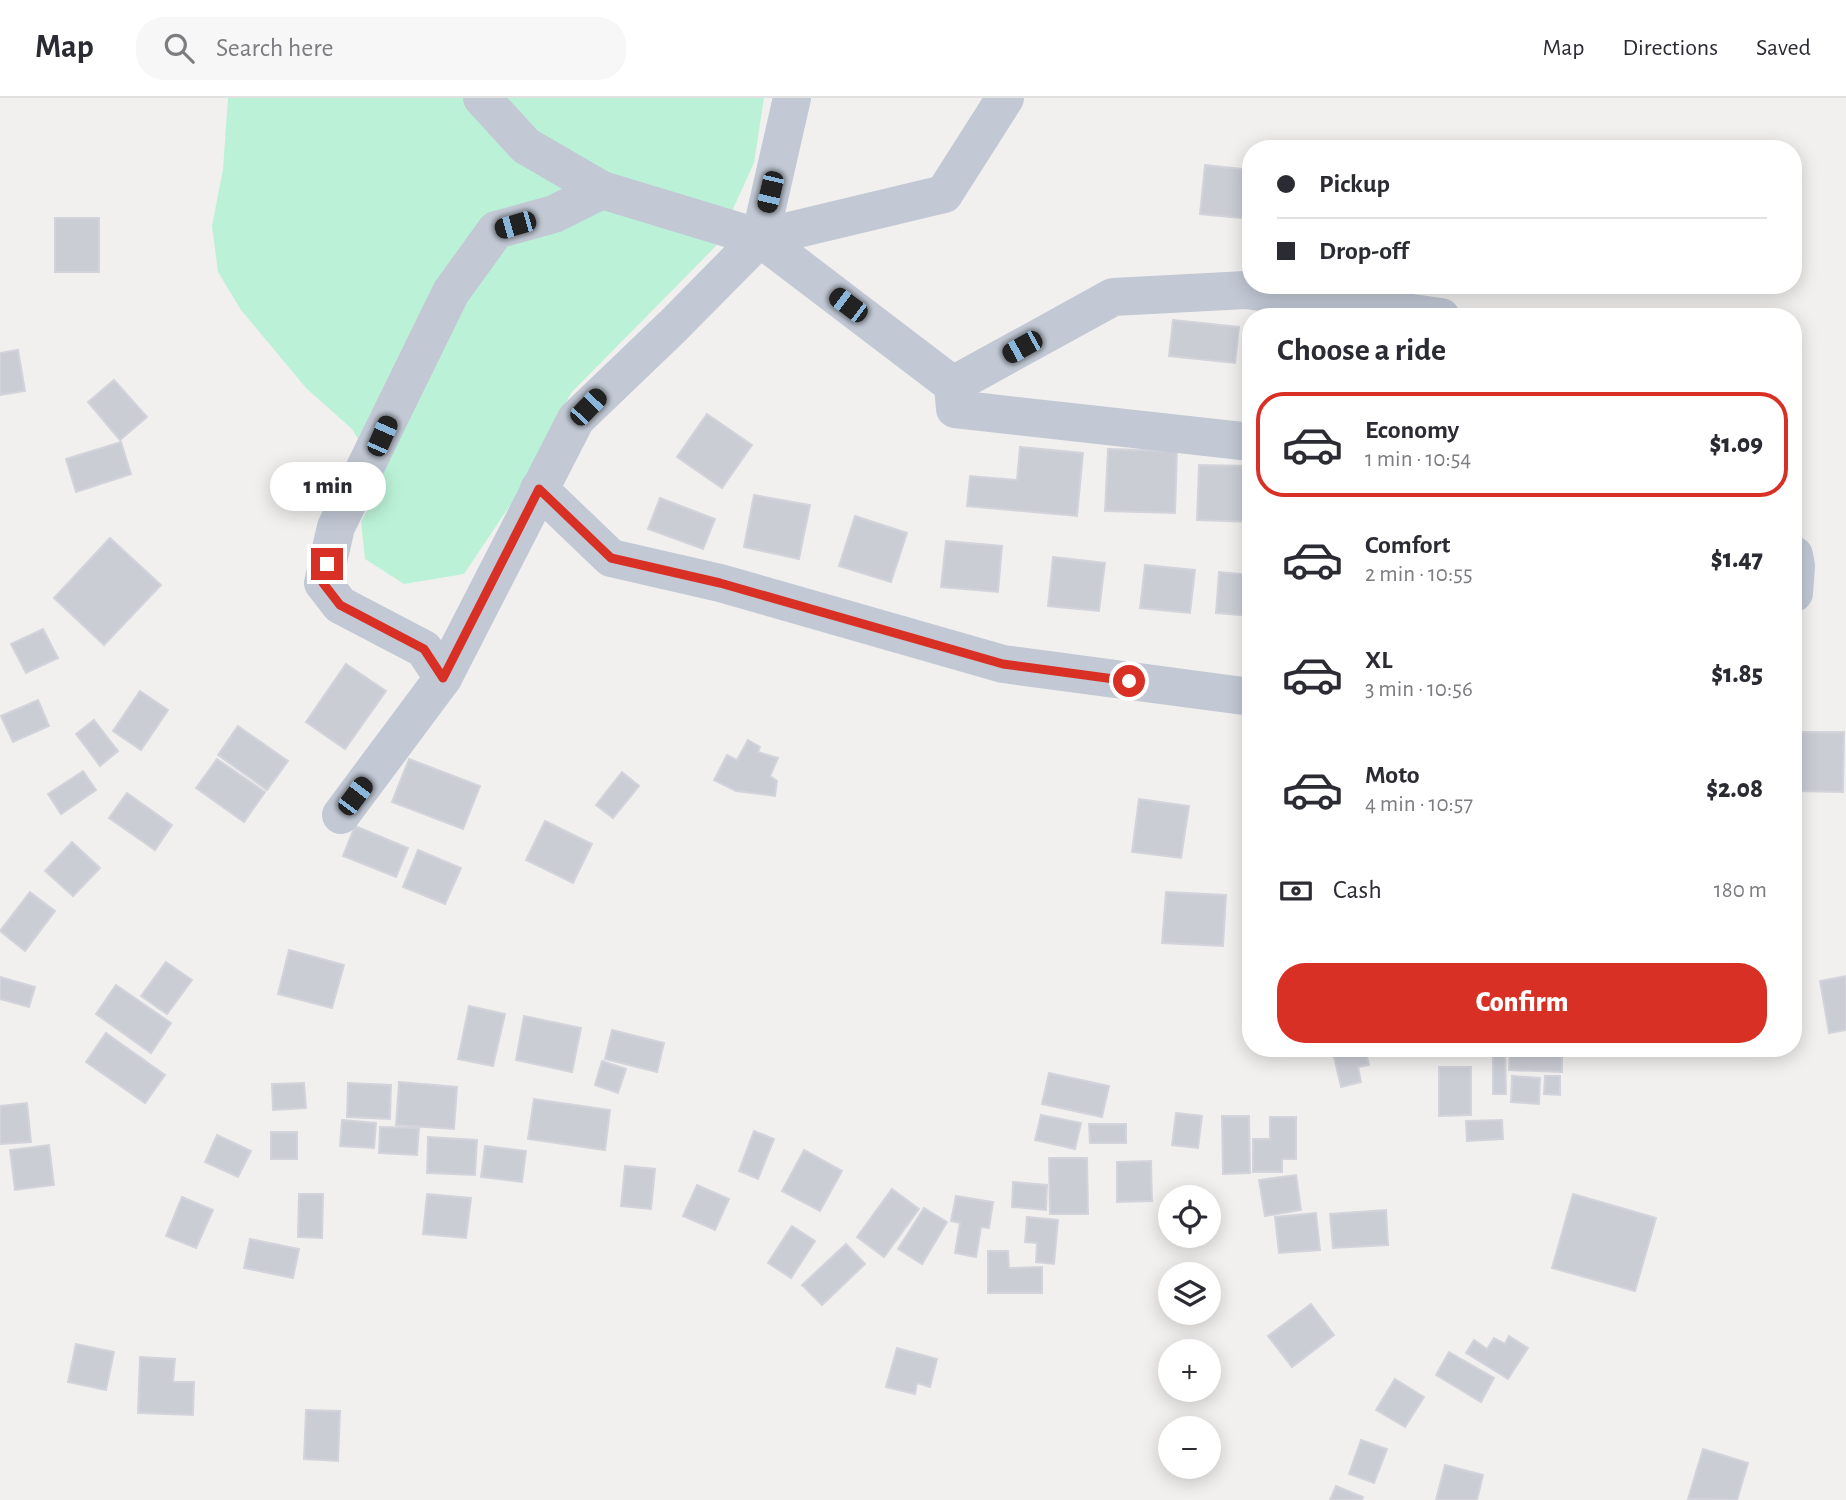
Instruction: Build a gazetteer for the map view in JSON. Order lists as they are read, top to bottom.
{
  "page": {
    "header": "Map",
    "search": "Search here",
    "nav": ["Map", "Directions", "Saved"],
    "banner": ["Pickup", "Drop-off"],
    "heading": "Choose a ride",
    "list": [
      {
        "name": "Economy",
        "note": "1 min · 10:54",
        "value": "$1.09"
      },
      {
        "name": "Comfort",
        "note": "2 min · 10:55",
        "value": "$1.47"
      },
      {
        "name": "XL",
        "note": "3 min · 10:56",
        "value": "$1.85"
      },
      {
        "name": "Moto",
        "note": "4 min · 10:57",
        "value": "$2.08"
      }
    ],
    "bubble": "1 min",
    "pay": ["Cash", "180 m"],
    "buttons": "Confirm",
    "map_buttons": ["+", "−"]
  }
}
